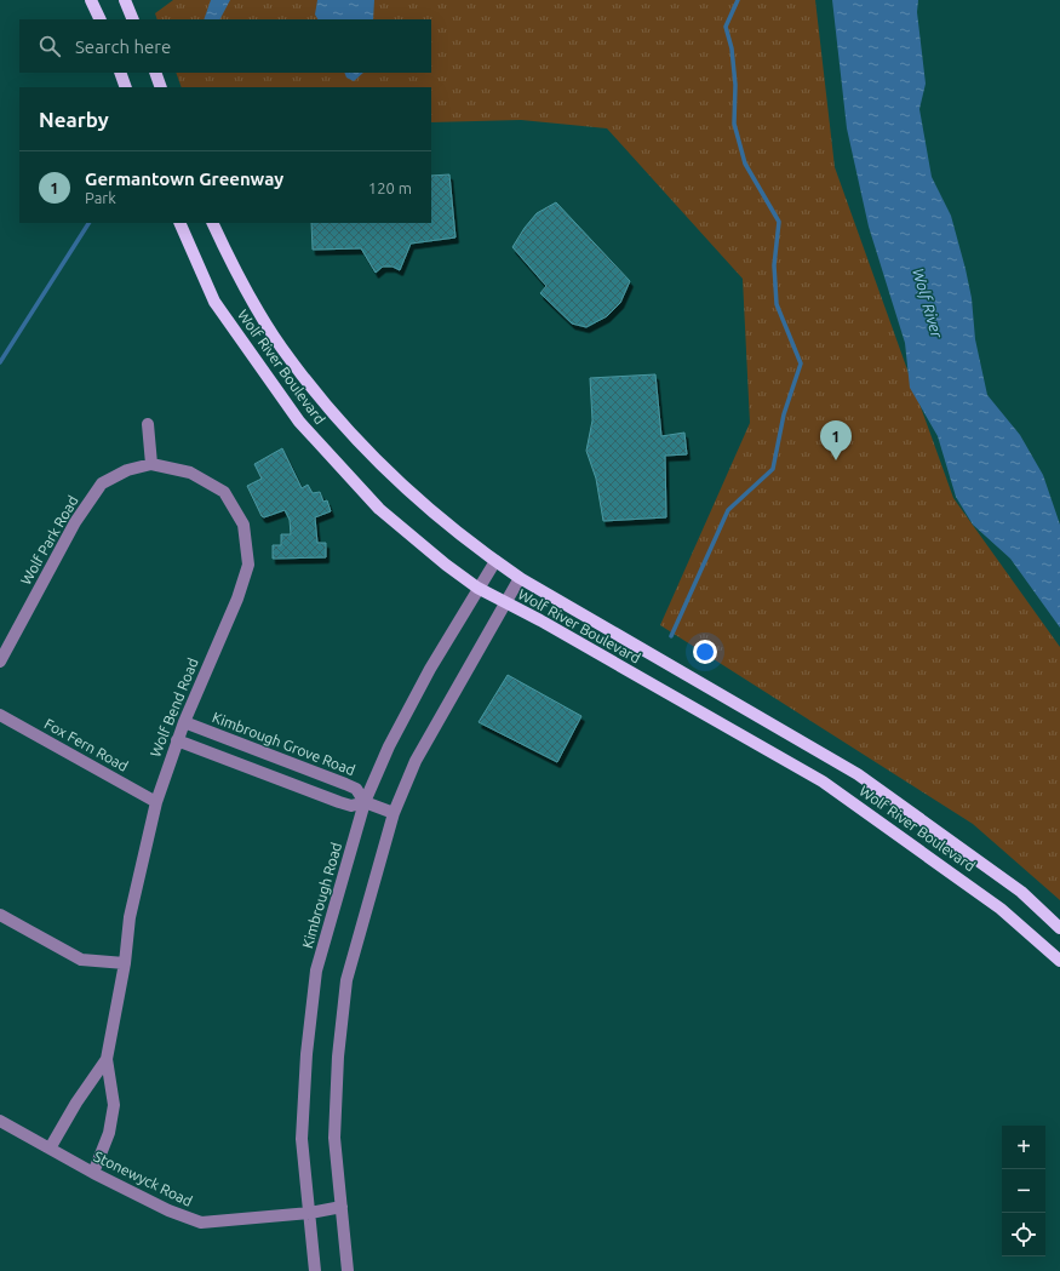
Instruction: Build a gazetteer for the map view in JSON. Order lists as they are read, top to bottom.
{
  "streets": {
    "main road": ["Wolf River Boulevard"],
    "street": [
      "Wolf Park Road",
      "Wolf Bend Road",
      "Kimbrough Grove Road",
      "Fox Fern Road",
      "Kimbrough Road",
      "Stonewyck Road"
    ]
  },
  "crossings": [
    ["Wolf River Boulevard", "Kimbrough Road"],
    ["Wolf Park Road", "Wolf Bend Road"],
    ["Wolf Bend Road", "Kimbrough Grove Road"],
    ["Wolf Bend Road", "Fox Fern Road"],
    ["Wolf Bend Road", "Stonewyck Road"],
    ["Kimbrough Grove Road", "Kimbrough Road"],
    ["Kimbrough Road", "Stonewyck Road"]
  ],
  "water": ["Wolf River"],
  "page": {
    "search": "Search here",
    "heading": "Nearby",
    "list": [
      {
        "mark": "1",
        "name": "Germantown Greenway",
        "note": "Park",
        "value": "120 m"
      }
    ],
    "pins": "1",
    "map_buttons": ["+", "−"]
  }
}
